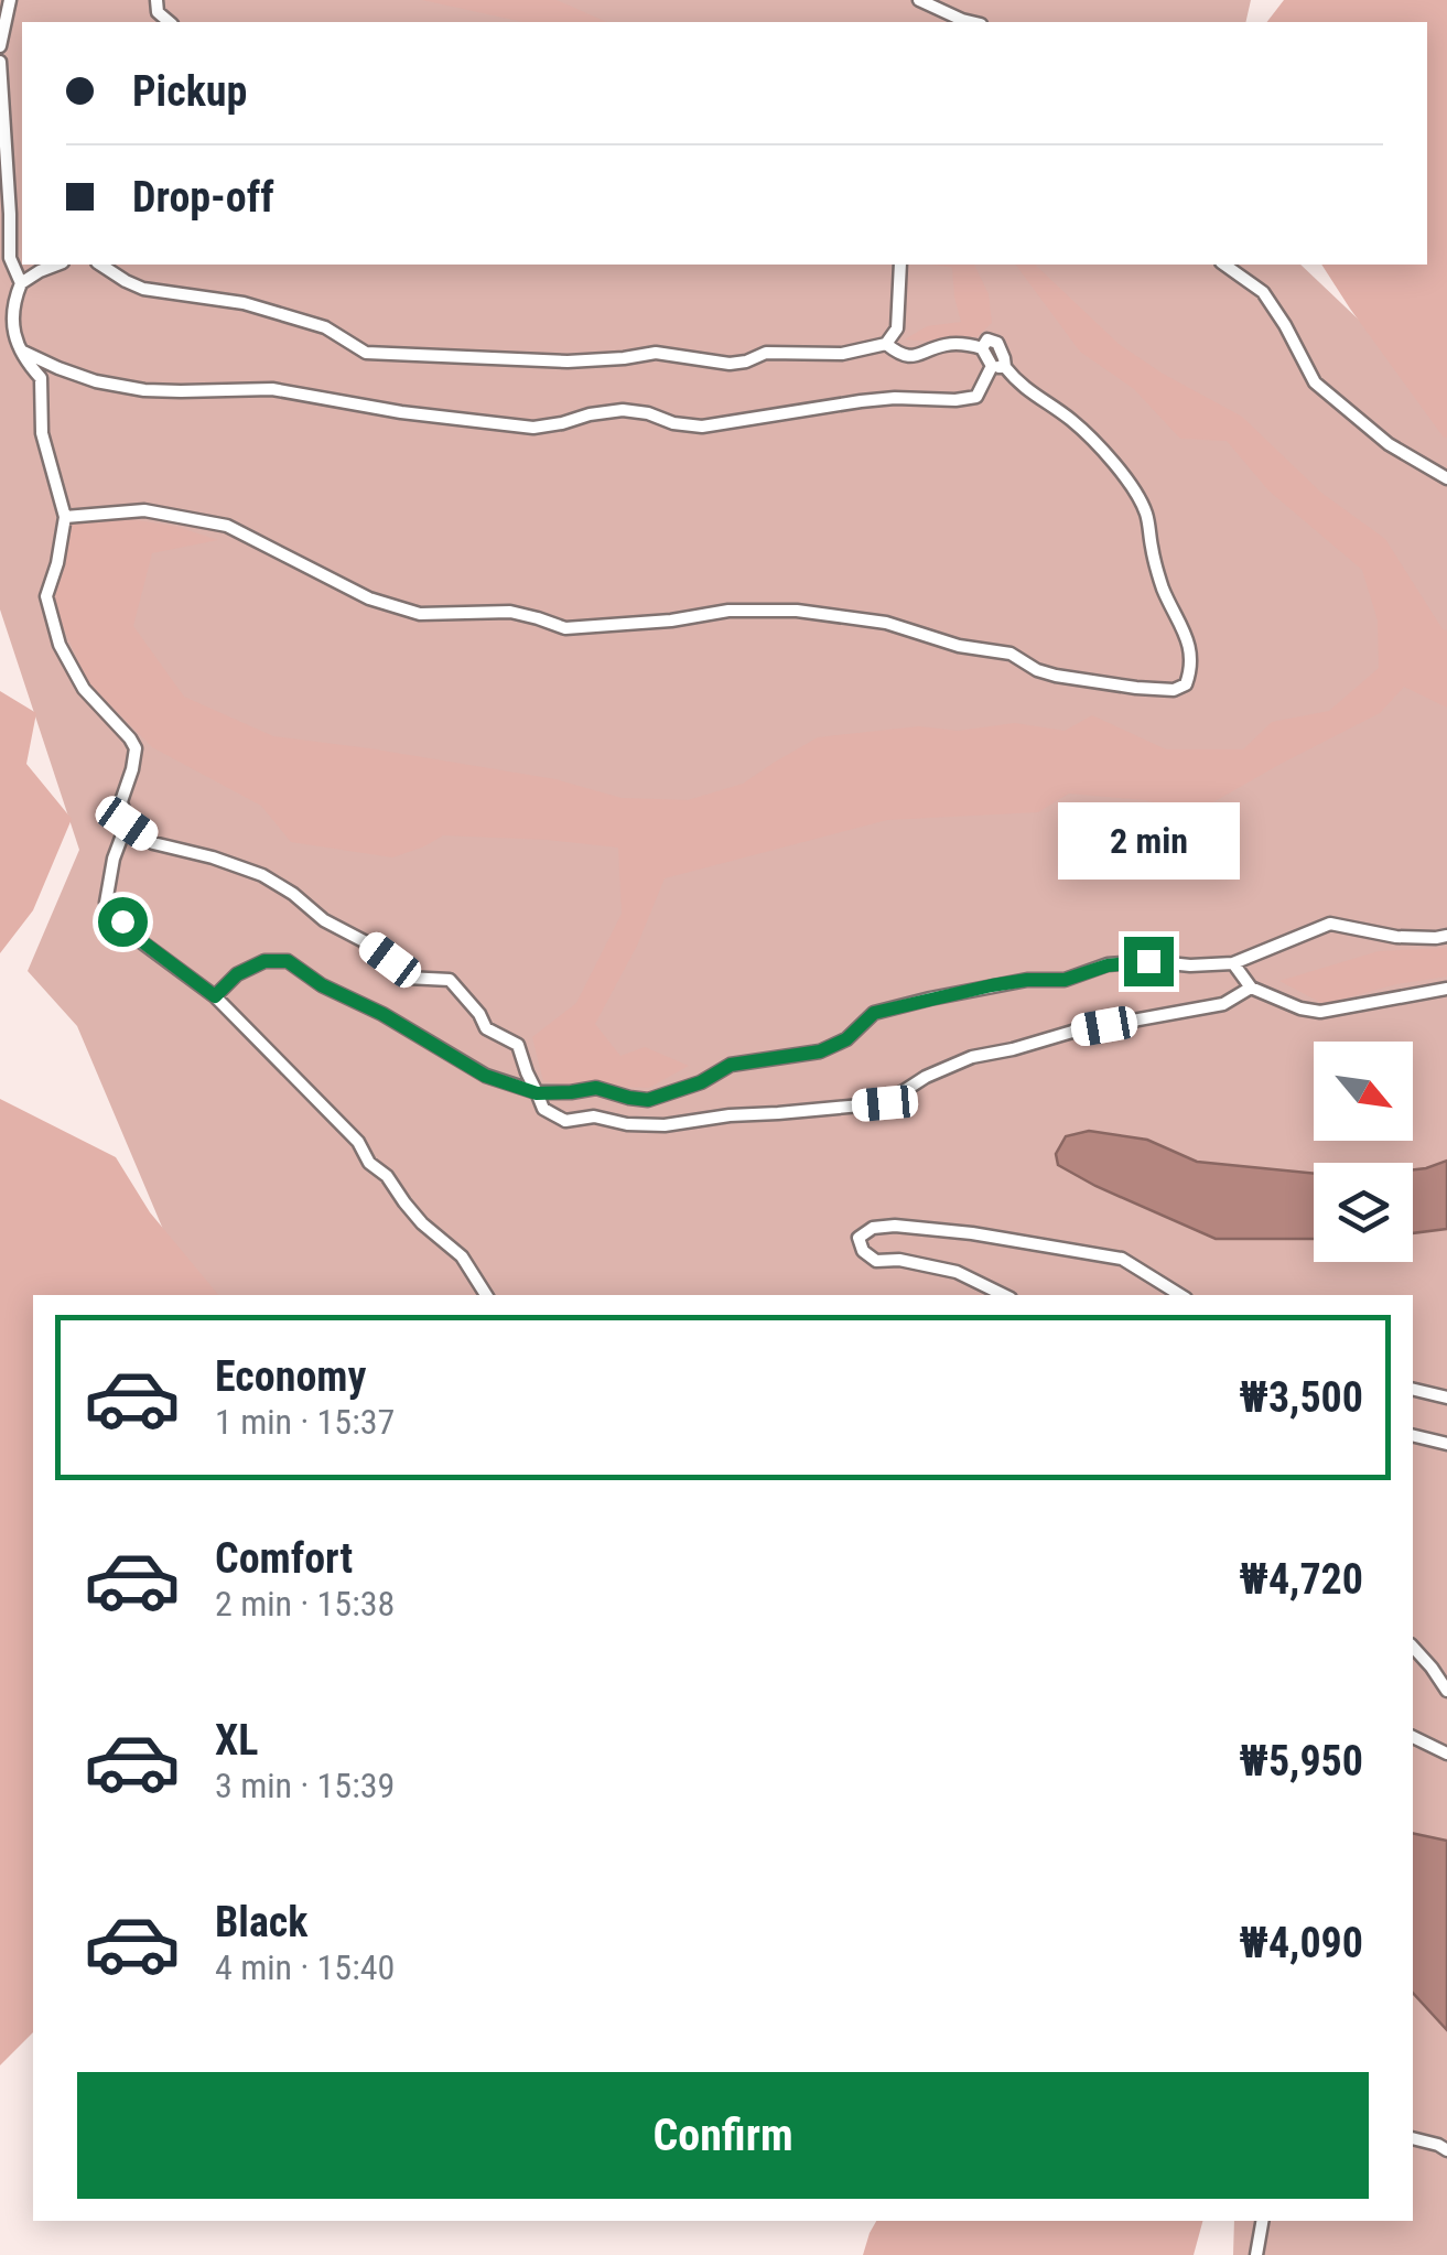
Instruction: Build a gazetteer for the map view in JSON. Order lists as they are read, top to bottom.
{
  "north": "bottom right",
  "page": {
    "banner": ["Pickup", "Drop-off"],
    "bubble": "2 min",
    "list": [
      {
        "name": "Economy",
        "note": "1 min · 15:37",
        "value": "₩3,500"
      },
      {
        "name": "Comfort",
        "note": "2 min · 15:38",
        "value": "₩4,720"
      },
      {
        "name": "XL",
        "note": "3 min · 15:39",
        "value": "₩5,950"
      },
      {
        "name": "Black",
        "note": "4 min · 15:40",
        "value": "₩4,090"
      }
    ],
    "buttons": "Confirm"
  }
}
